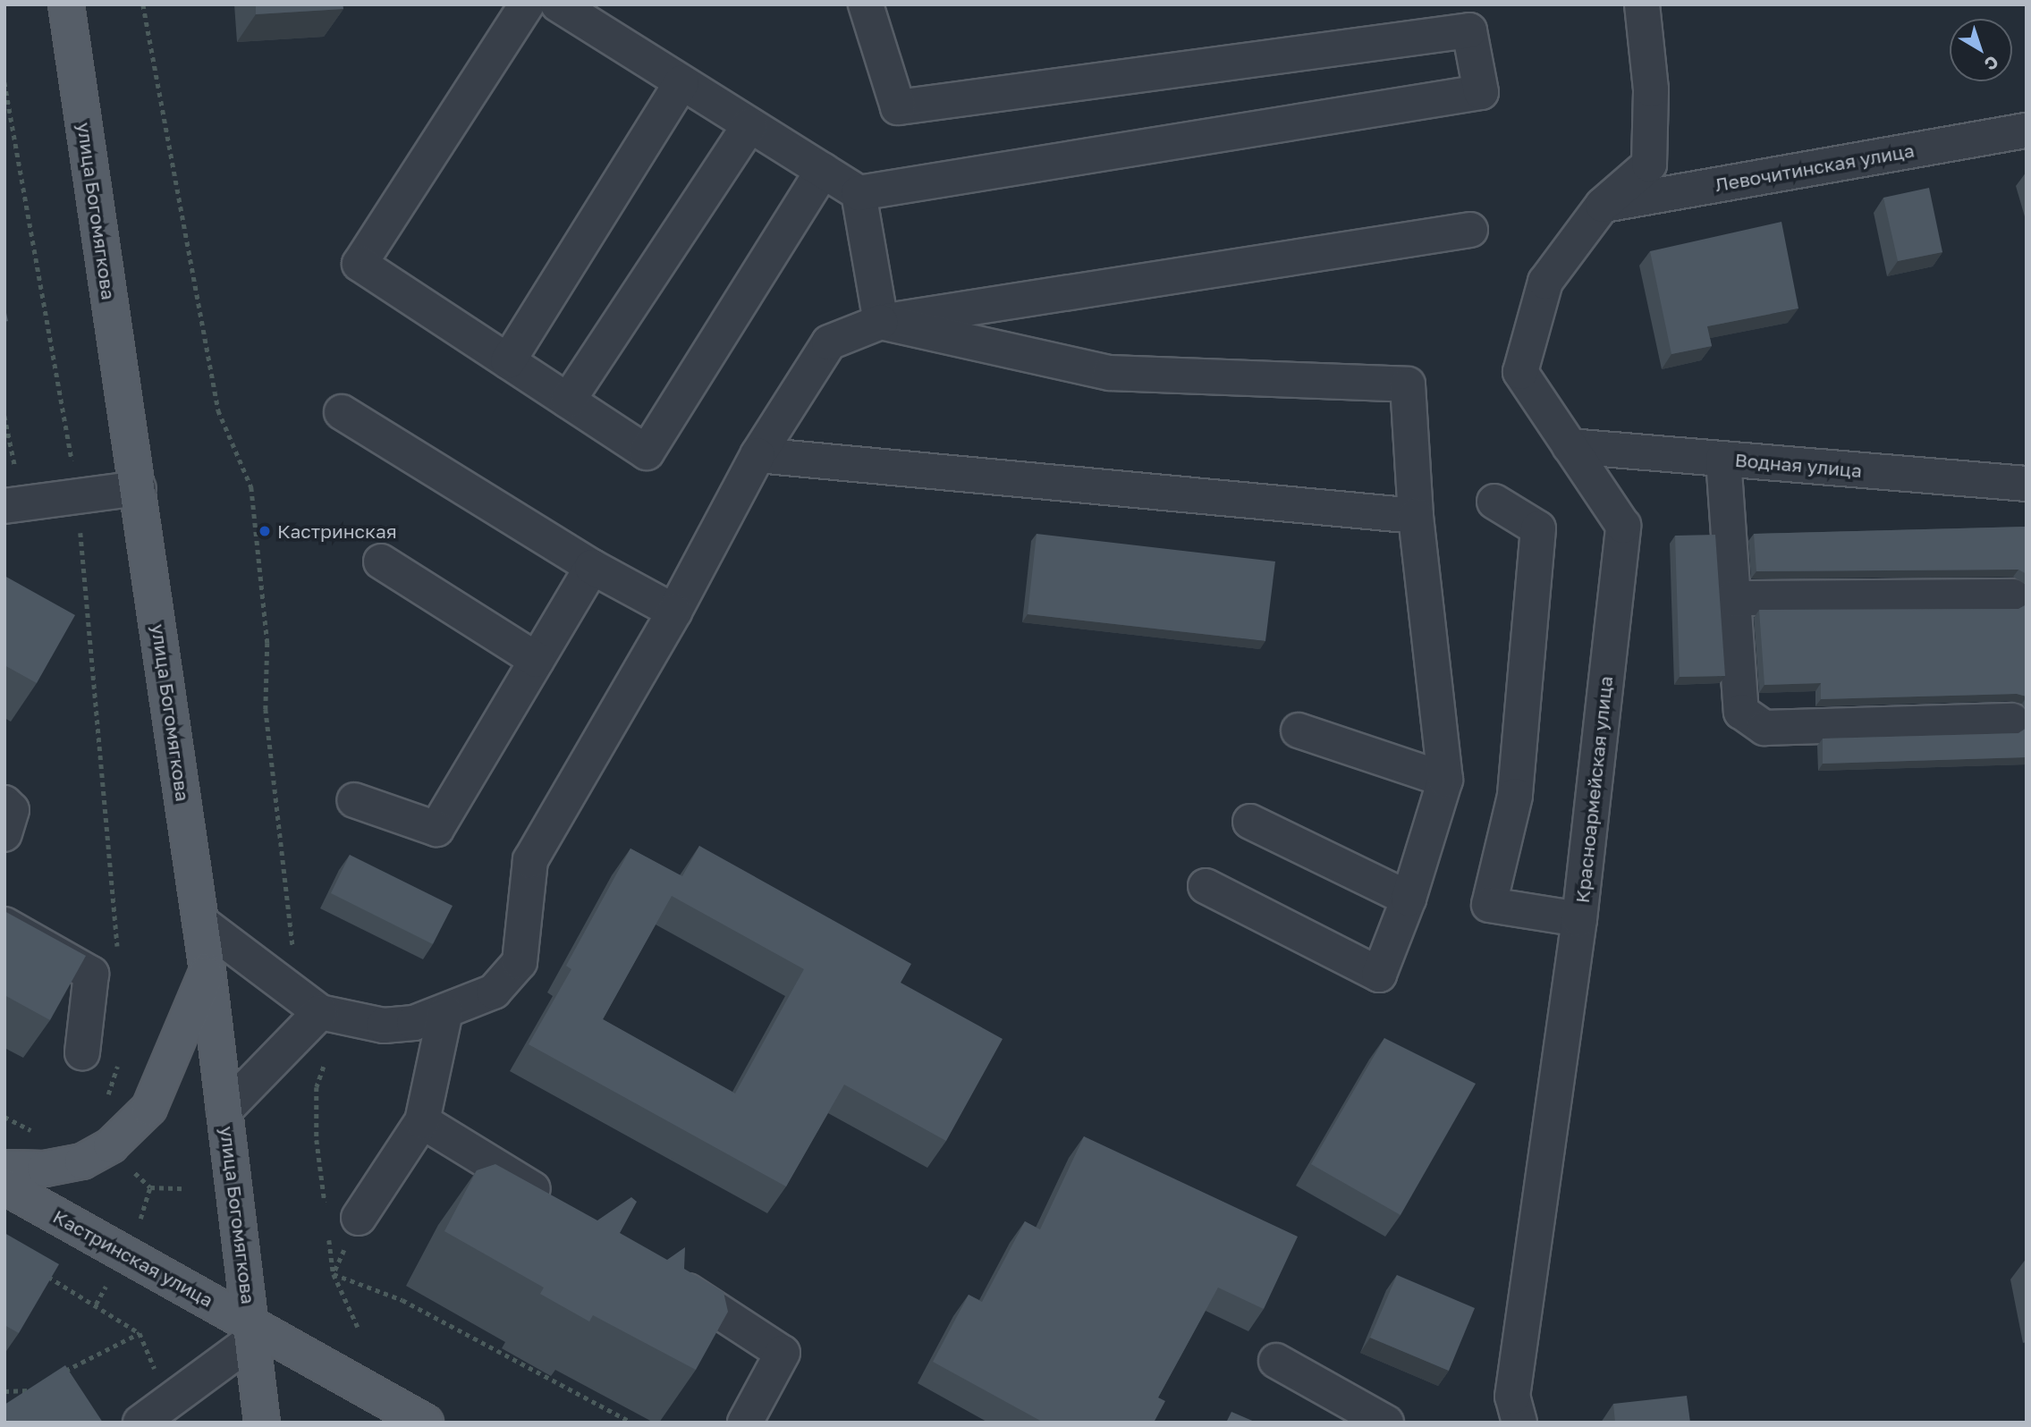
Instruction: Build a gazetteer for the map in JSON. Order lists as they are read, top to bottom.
{
  "streets": {
    "main road": ["улица Богомягкова", "Кастринская улица"],
    "street": ["Левочитинская улица", "Водная улица", "Красноармейская улица"]
  },
  "crossings": [
    ["Левочитинская улица", "Красноармейская улица"],
    ["улица Богомягкова", "Кастринская улица"],
    ["Водная улица", "Красноармейская улица"]
  ],
  "places": ["Кастринская"],
  "north": "bottom right"
}
